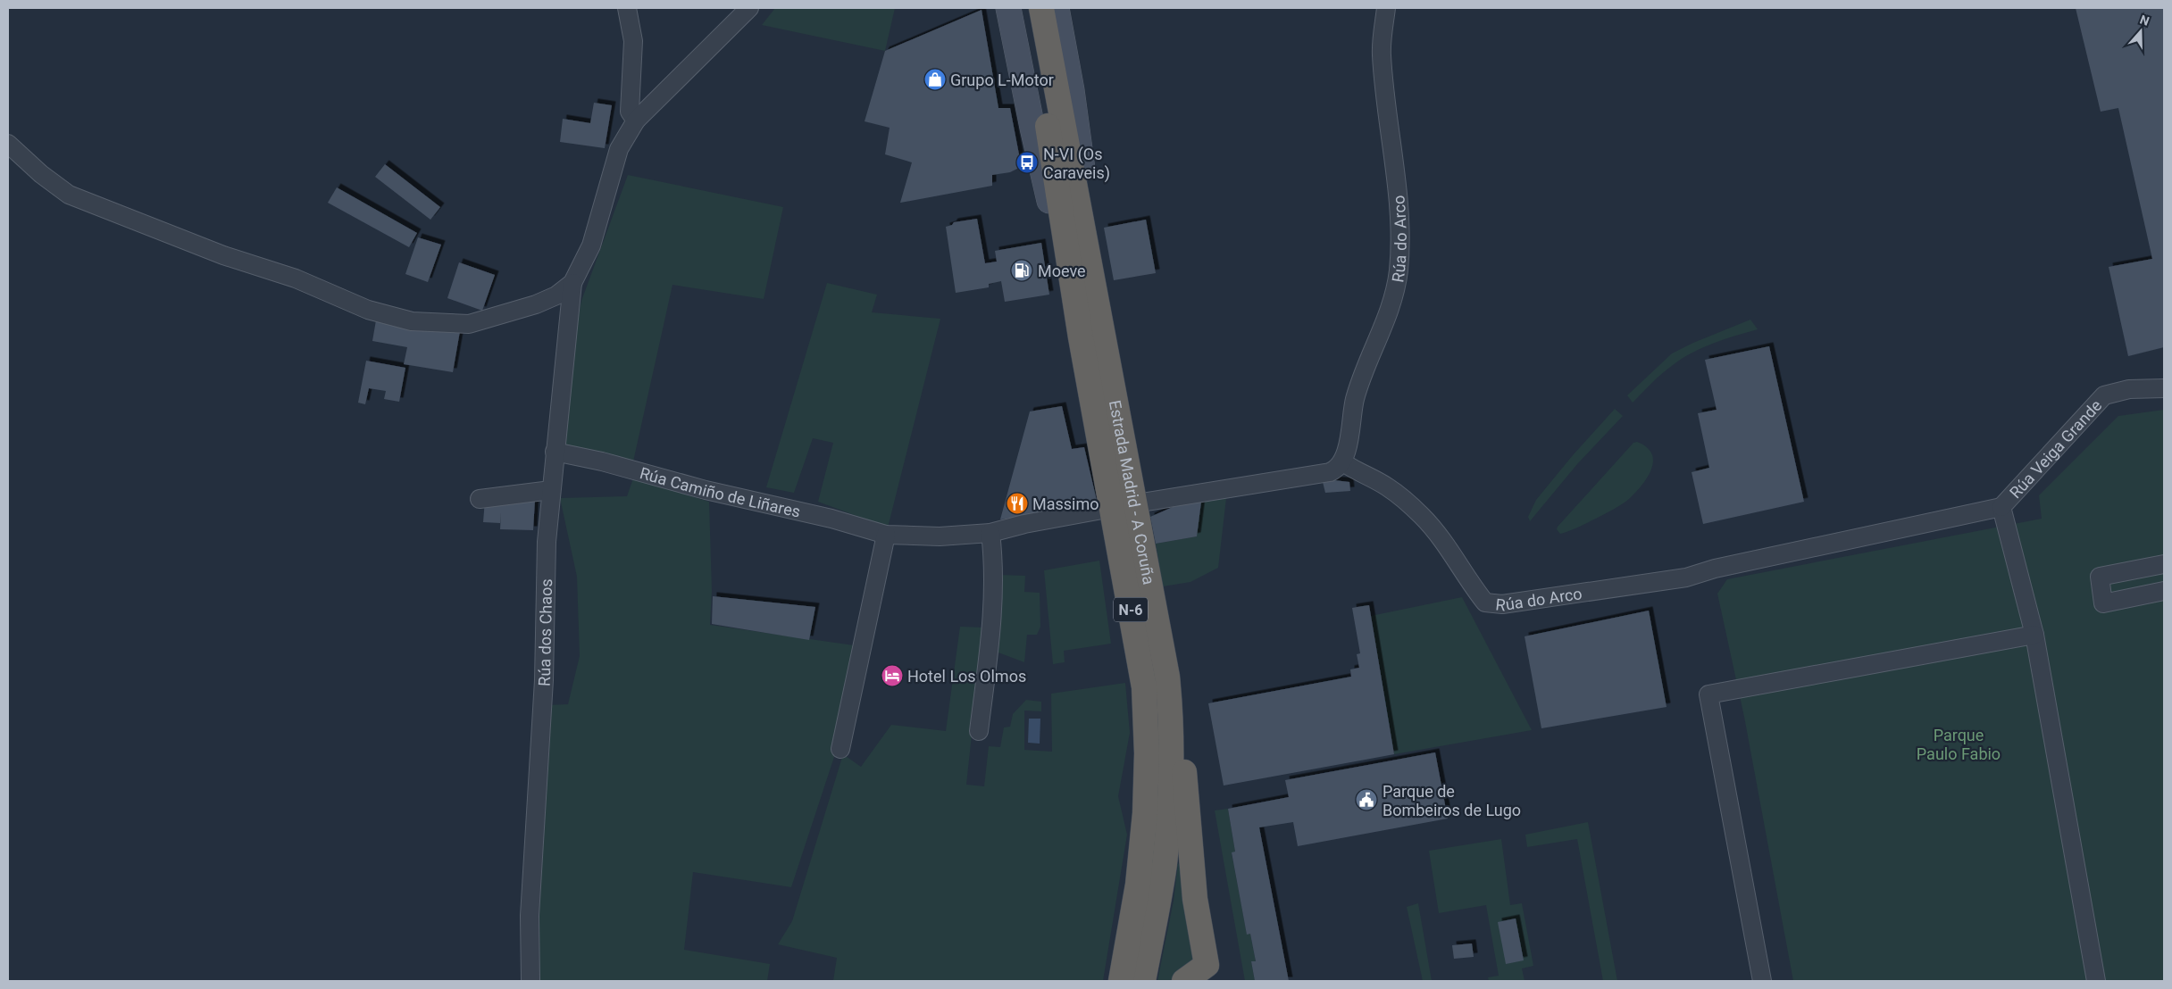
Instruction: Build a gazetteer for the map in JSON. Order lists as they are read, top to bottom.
{
  "streets": {
    "highway": ["Estrada Madrid - A Coruña", "N-6"],
    "street": [
      "Rúa do Arco",
      "Rúa Veiga Grande",
      "Rúa Camiño de Liñares",
      "Rúa dos Chaos"
    ]
  },
  "crossings": [
    ["Rúa do Arco", "Rúa Veiga Grande"],
    ["Rúa Camiño de Liñares", "Estrada Madrid - A Coruña"],
    ["Rúa Camiño de Liñares", "Rúa dos Chaos"],
    ["Estrada Madrid - A Coruña", "N-6"]
  ],
  "parks": ["Parque Paulo Fabio"],
  "places": {
    "shop": ["Grupo L-Motor"],
    "bus stop": ["N-VI (Os Caraveis)"],
    "fuel station": ["Moeve"],
    "restaurant": ["Massimo"],
    "hotel": ["Hotel Los Olmos"],
    "public building": ["Parque de Bombeiros de Lugo"]
  },
  "north": "top"
}
